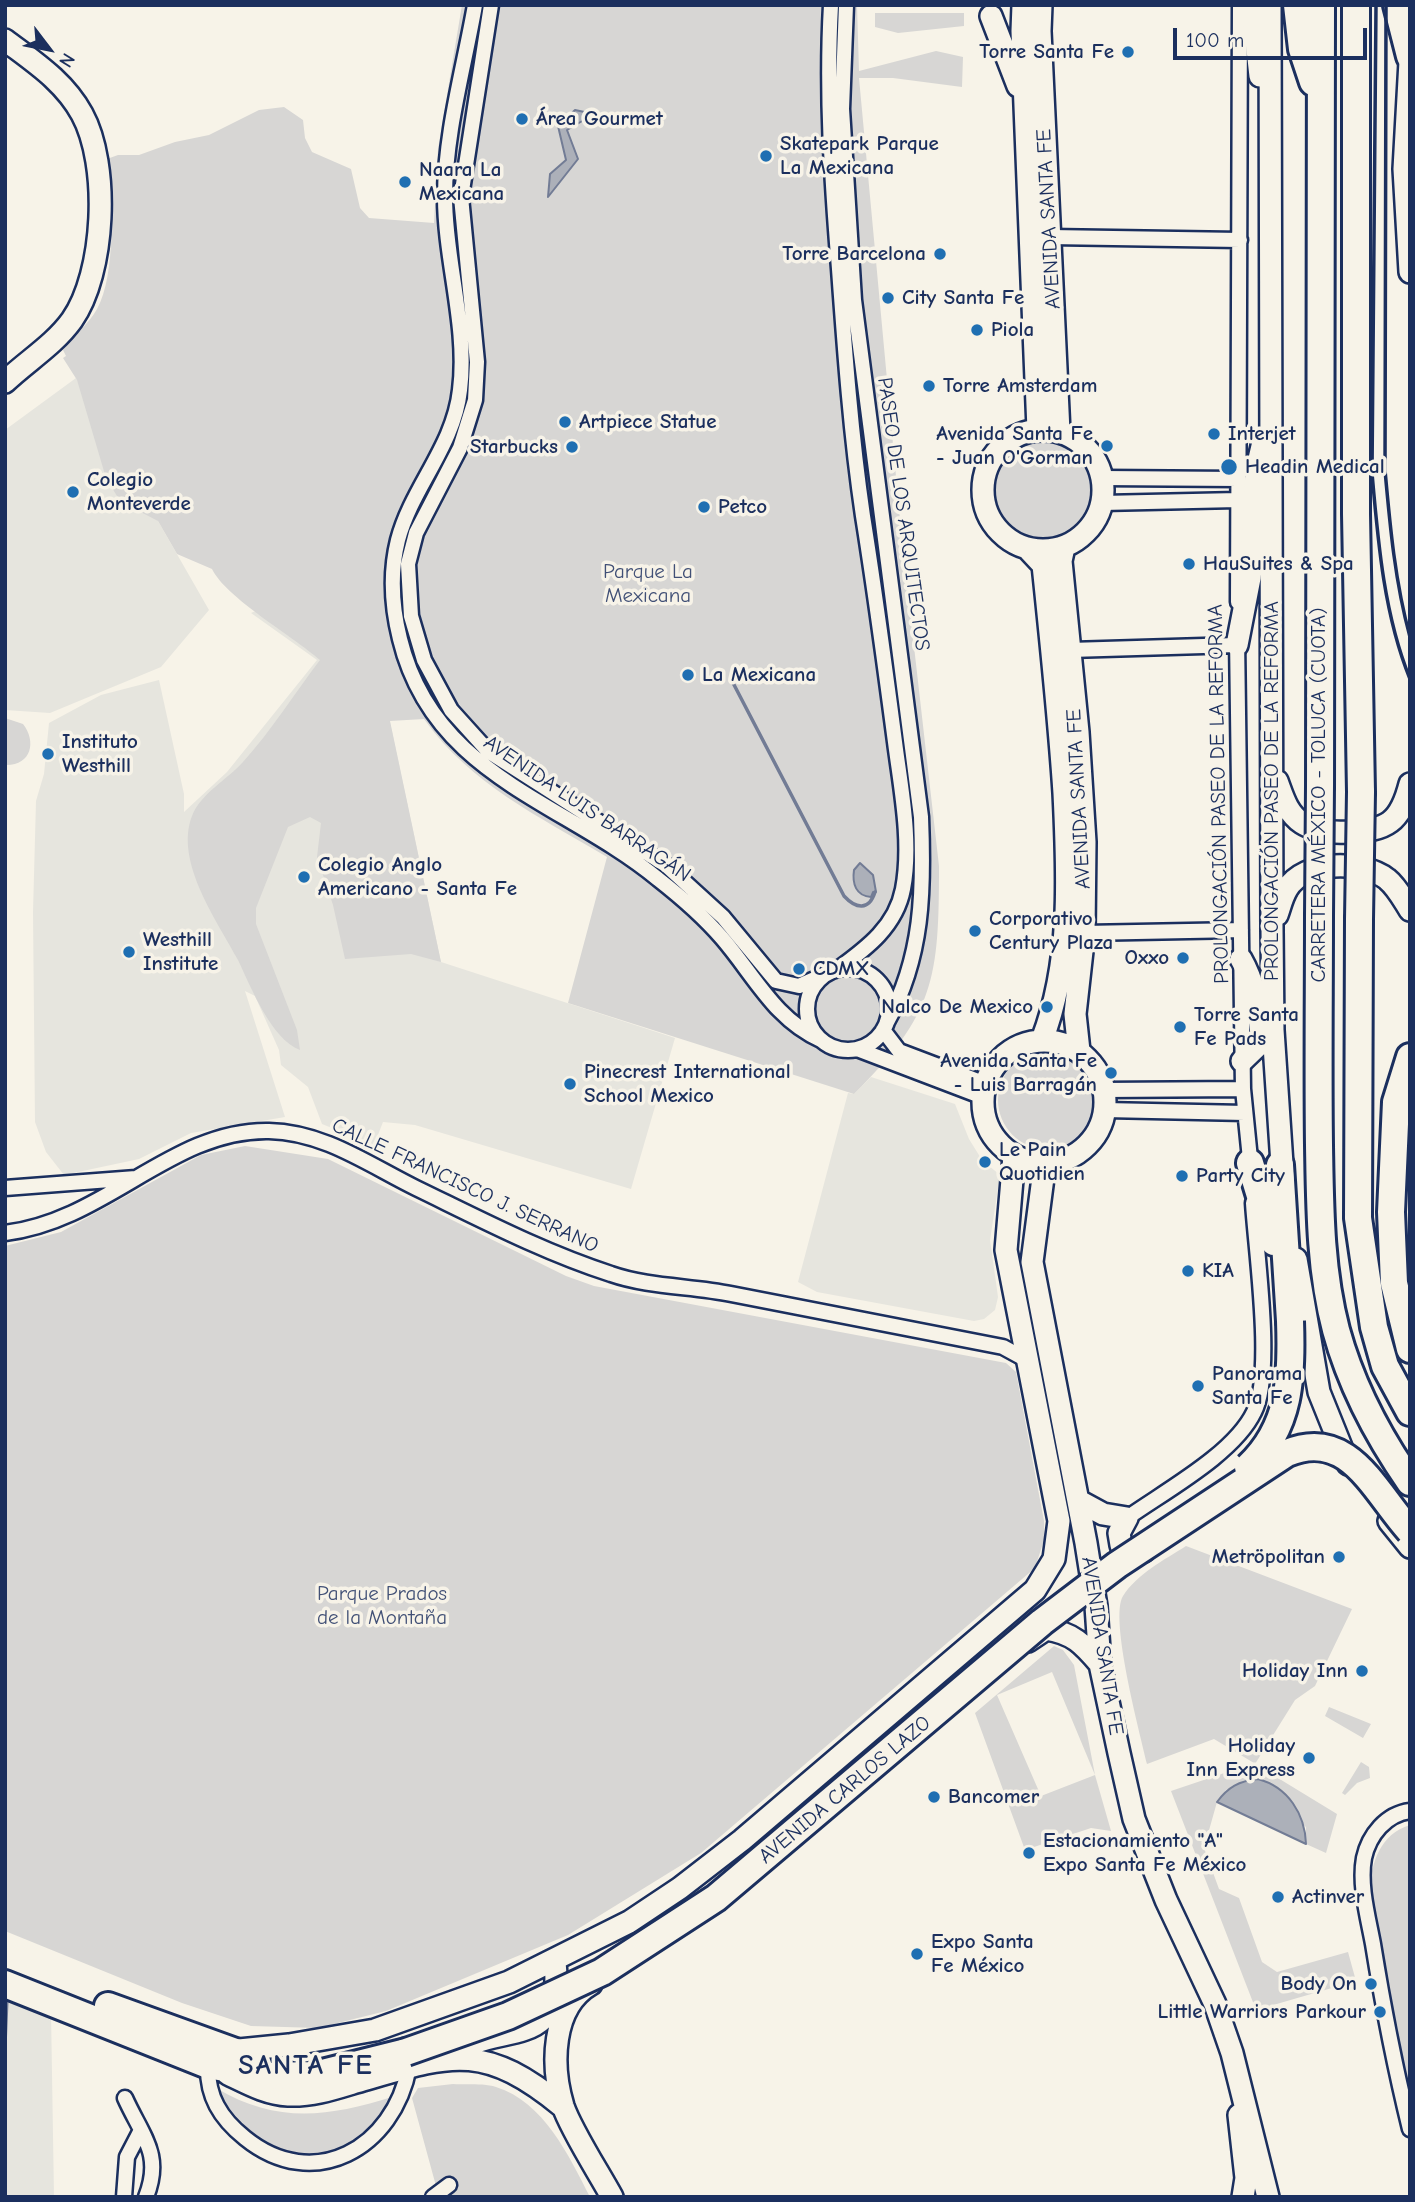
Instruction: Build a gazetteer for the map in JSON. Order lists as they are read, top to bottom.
{
  "streets": {
    "highway": ["CARRETERA MÉXICO - TOLUCA (CUOTA)", "AVENIDA CARLOS LAZO"],
    "street": [
      "AVENIDA SANTA FE",
      "PASEO DE LOS ARQUITECTOS",
      "PROLONGACIÓN PASEO DE LA REFORMA",
      "AVENIDA LUIS BARRAGÁN",
      "CALLE FRANCISCO J. SERRANO"
    ]
  },
  "crossings": [
    ["AVENIDA SANTA FE", "CALLE FRANCISCO J. SERRANO"],
    ["AVENIDA SANTA FE", "AVENIDA CARLOS LAZO"],
    ["PASEO DE LOS ARQUITECTOS", "AVENIDA LUIS BARRAGÁN"]
  ],
  "districts": ["SANTA FE"],
  "parks": ["Parque La Mexicana", "Parque Prados de la Montaña"],
  "places": [
    "Torre Santa Fe",
    "Área Gourmet",
    "Skatepark Parque La Mexicana",
    "Naara La Mexicana",
    "Torre Barcelona",
    "City Santa Fe",
    "Piola",
    "Torre Amsterdam",
    "Artpiece Statue",
    "Interjet",
    "Avenida Santa Fe - Juan O'Gorman",
    "Starbucks",
    "Headin Medical",
    "Colegio Monteverde",
    "Petco",
    "HauSuites & Spa",
    "La Mexicana",
    "Instituto Westhill",
    "Colegio Anglo Americano - Santa Fe",
    "Corporativo Century Plaza",
    "Westhill Institute",
    "Oxxo",
    "CDMX",
    "Nalco De Mexico",
    "Torre Santa Fe Pads",
    "Avenida Santa Fe - Luis Barragán",
    "Pinecrest International School Mexico",
    "Le Pain Quotidien",
    "Party City",
    "KIA",
    "Panorama Santa Fe",
    "Metröpolitan",
    "Holiday Inn",
    "Holiday Inn Express",
    "Bancomer",
    "Estacionamiento \"A\" Expo Santa Fe México",
    "Actinver",
    "Expo Santa Fe México",
    "Body On",
    "Little Warriors Parkour"
  ],
  "scale_bar": "100 m",
  "north": "bottom right"
}
